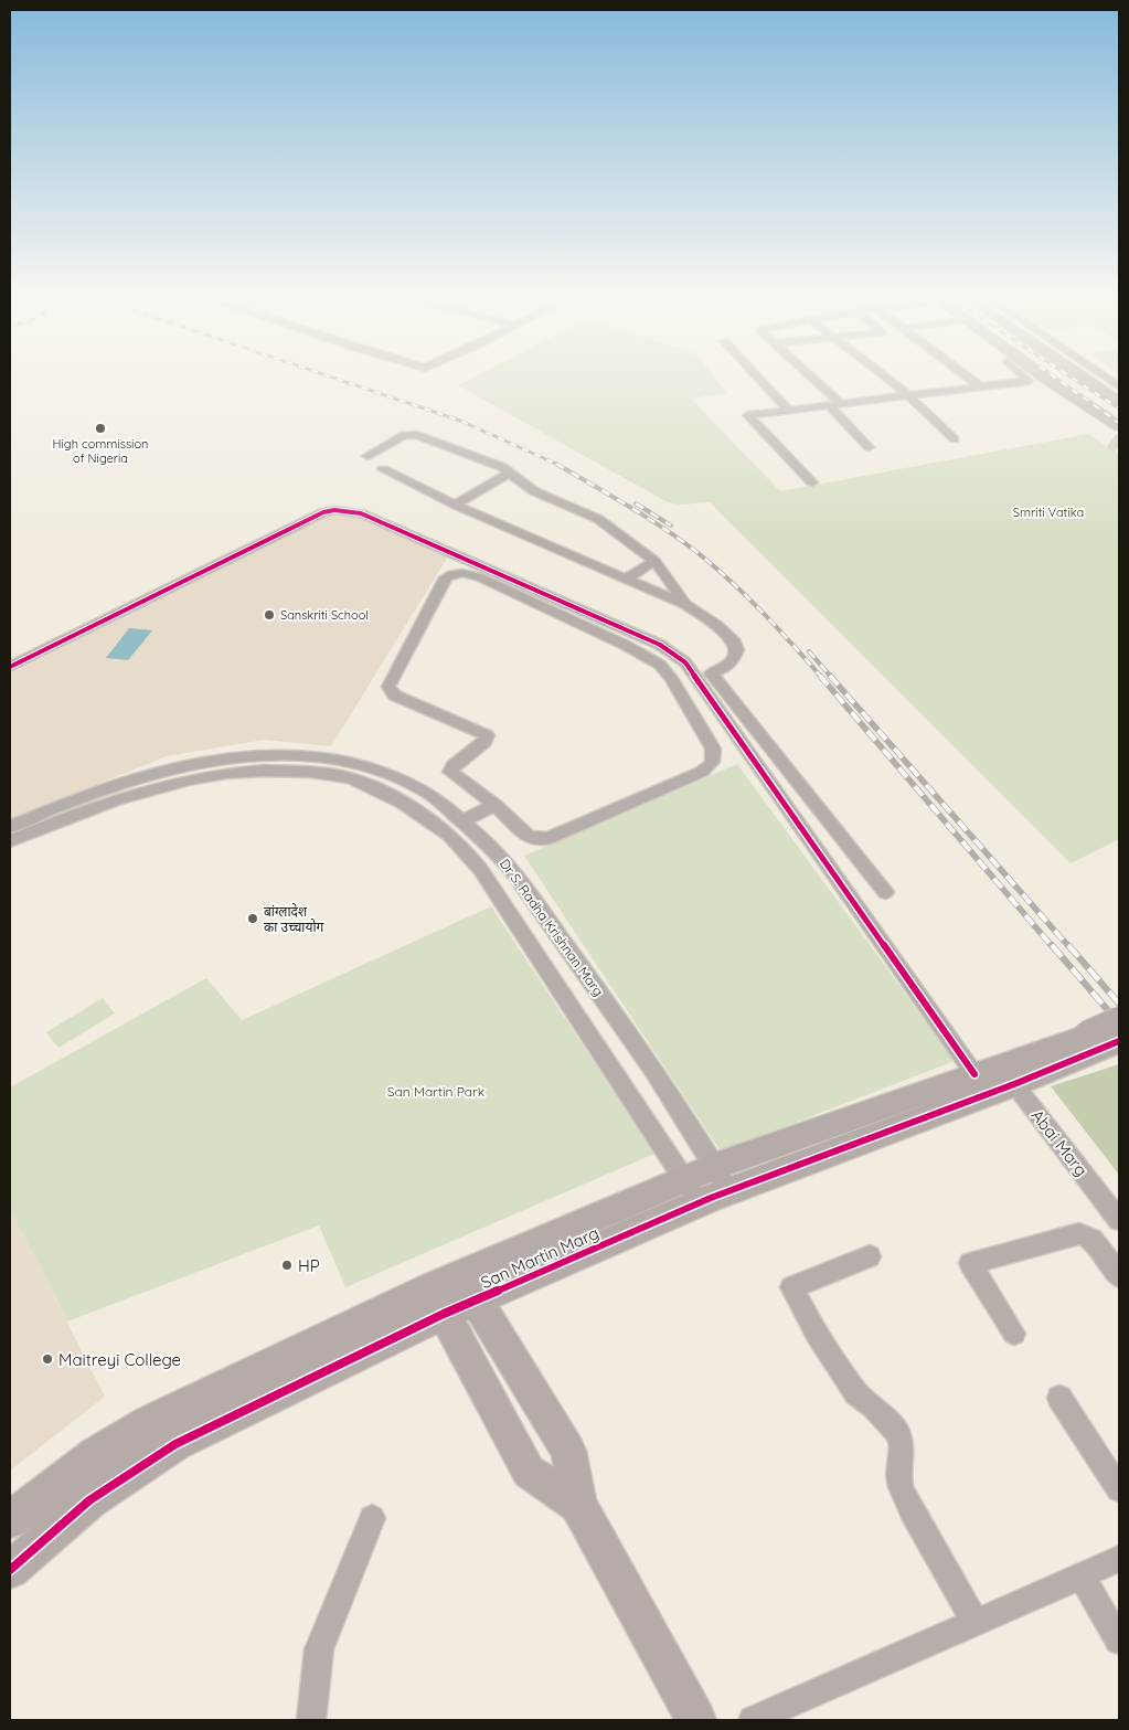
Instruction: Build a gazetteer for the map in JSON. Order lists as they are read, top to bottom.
{
  "streets": {
    "street": ["Dr S. Radha Krishnan Marg", "Abai Marg", "San Martin Marg"]
  },
  "crossings": [
    ["Dr S. Radha Krishnan Marg", "San Martin Marg"],
    ["Abai Marg", "San Martin Marg"]
  ],
  "parks": ["Smriti Vatika", "San Martin Park"],
  "places": [
    "High commission of Nigeria",
    "Sanskriti School",
    "बांग्लादेश का उच्चायोग",
    "HP",
    "Maitreyi College"
  ]
}
